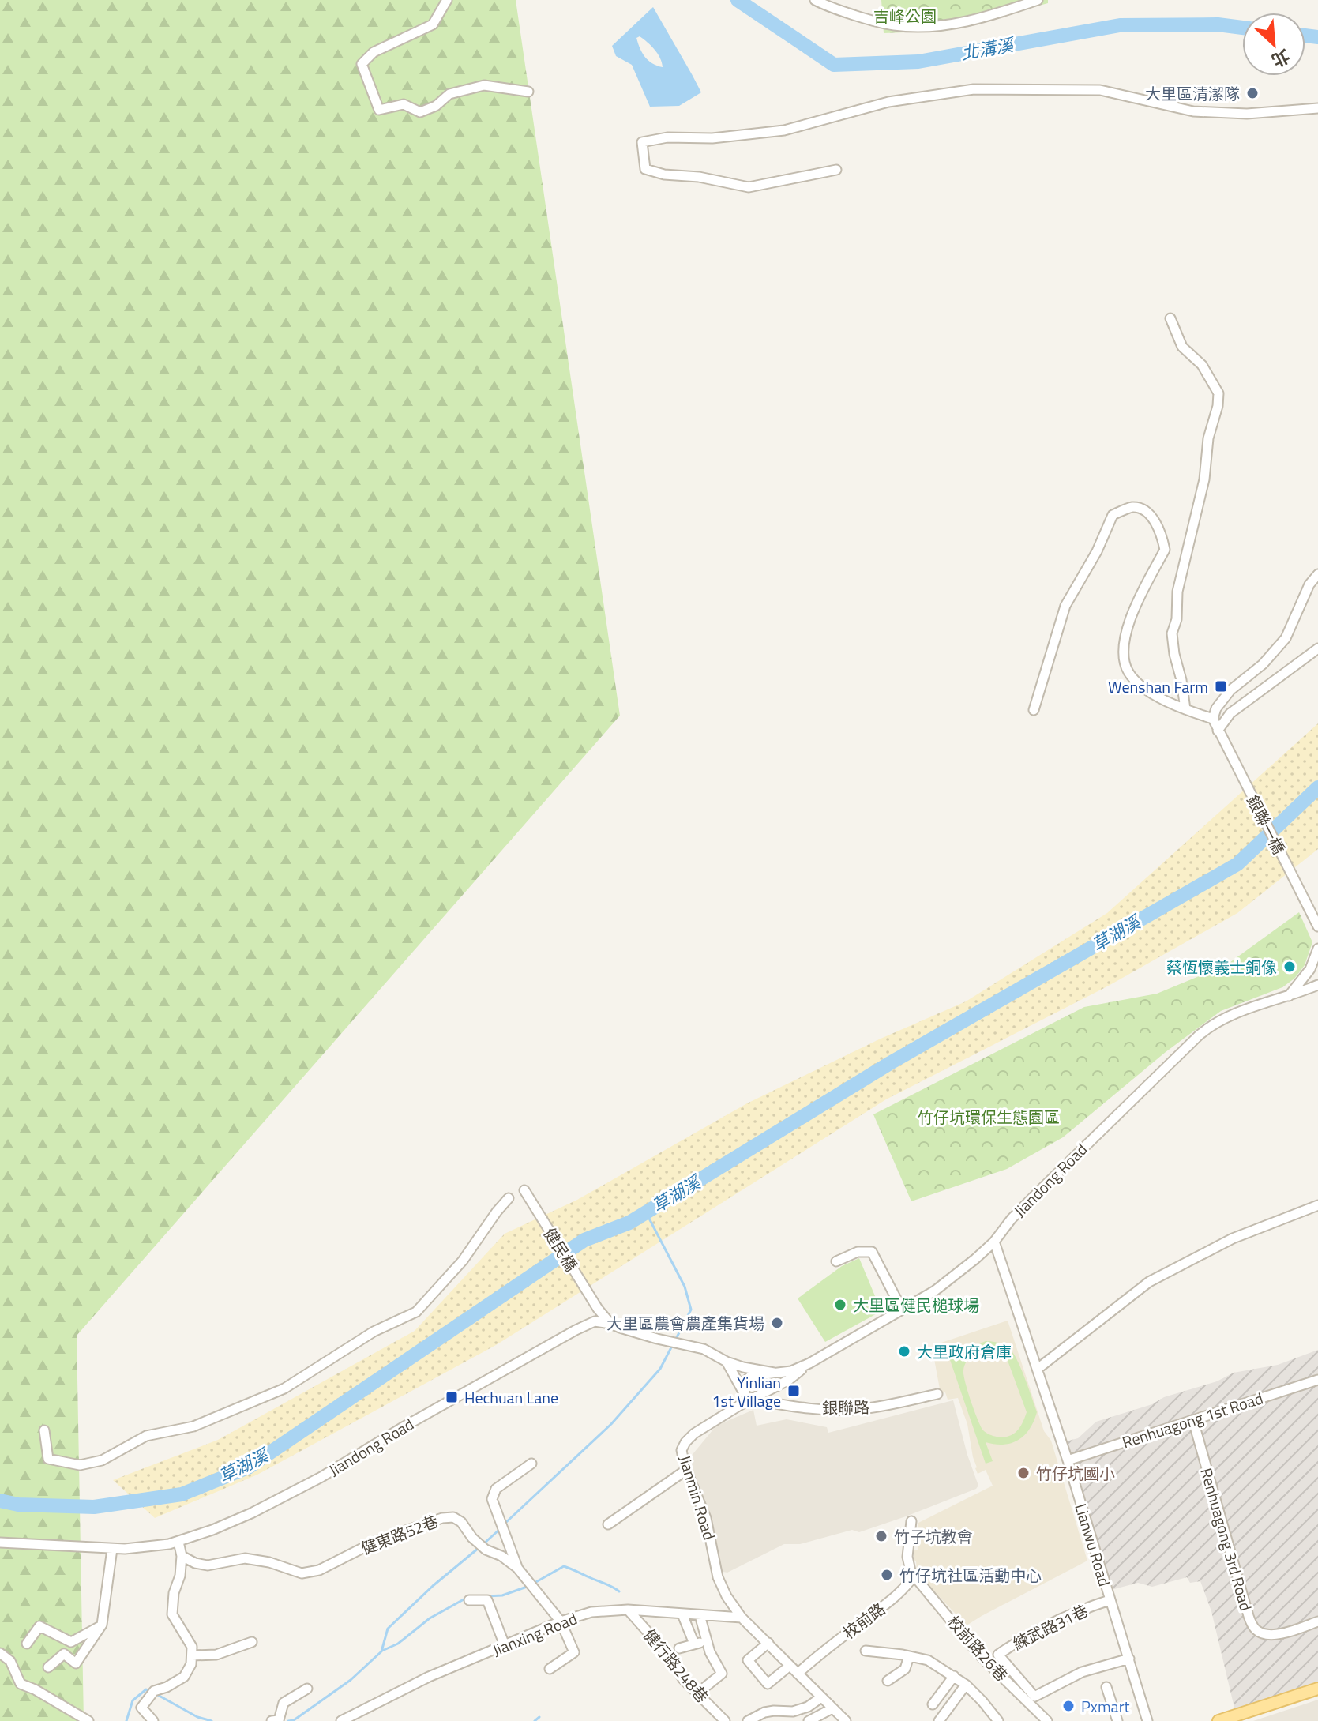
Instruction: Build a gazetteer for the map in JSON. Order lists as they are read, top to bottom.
{
  "streets": {
    "street": [
      "銀聯一橋",
      "Jiandong Road",
      "健民橋",
      "銀聯路",
      "Renhuagong 1st Road",
      "Jianmin Road",
      "健東路52巷",
      "Renhuagong 3rd Road",
      "Lianwu Road",
      "校前路",
      "練武路31巷",
      "Jianxing Road",
      "校前路26巷",
      "健行路248巷"
    ]
  },
  "crossings": [
    ["Jiandong Road", "健民橋"],
    ["Jiandong Road", "銀聯路"],
    ["Jiandong Road", "Jianmin Road"],
    ["Jiandong Road", "Lianwu Road"],
    ["銀聯路", "Jianmin Road"],
    ["Renhuagong 1st Road", "Renhuagong 3rd Road"],
    ["Renhuagong 1st Road", "Lianwu Road"],
    ["Jianmin Road", "校前路"],
    ["Jianmin Road", "Jianxing Road"],
    ["Lianwu Road", "練武路31巷"],
    ["校前路", "校前路26巷"],
    ["Jianxing Road", "健行路248巷"]
  ],
  "water": ["北溝溪", "草湖溪"],
  "parks": ["吉峰公園", "竹仔坑環保生態園區"],
  "places": {
    "other": [
      "大里區清潔隊",
      "蔡恆懷義士銅像",
      "大里區健民槌球場",
      "大里區農會農產集貨場",
      "大里政府倉庫",
      "竹仔坑國小",
      "竹子坑教會",
      "竹仔坑社區活動中心",
      "Pxmart"
    ],
    "transit": ["Wenshan Farm", "Yinlian 1st Village", "Hechuan Lane"]
  },
  "north": "bottom right"
}
